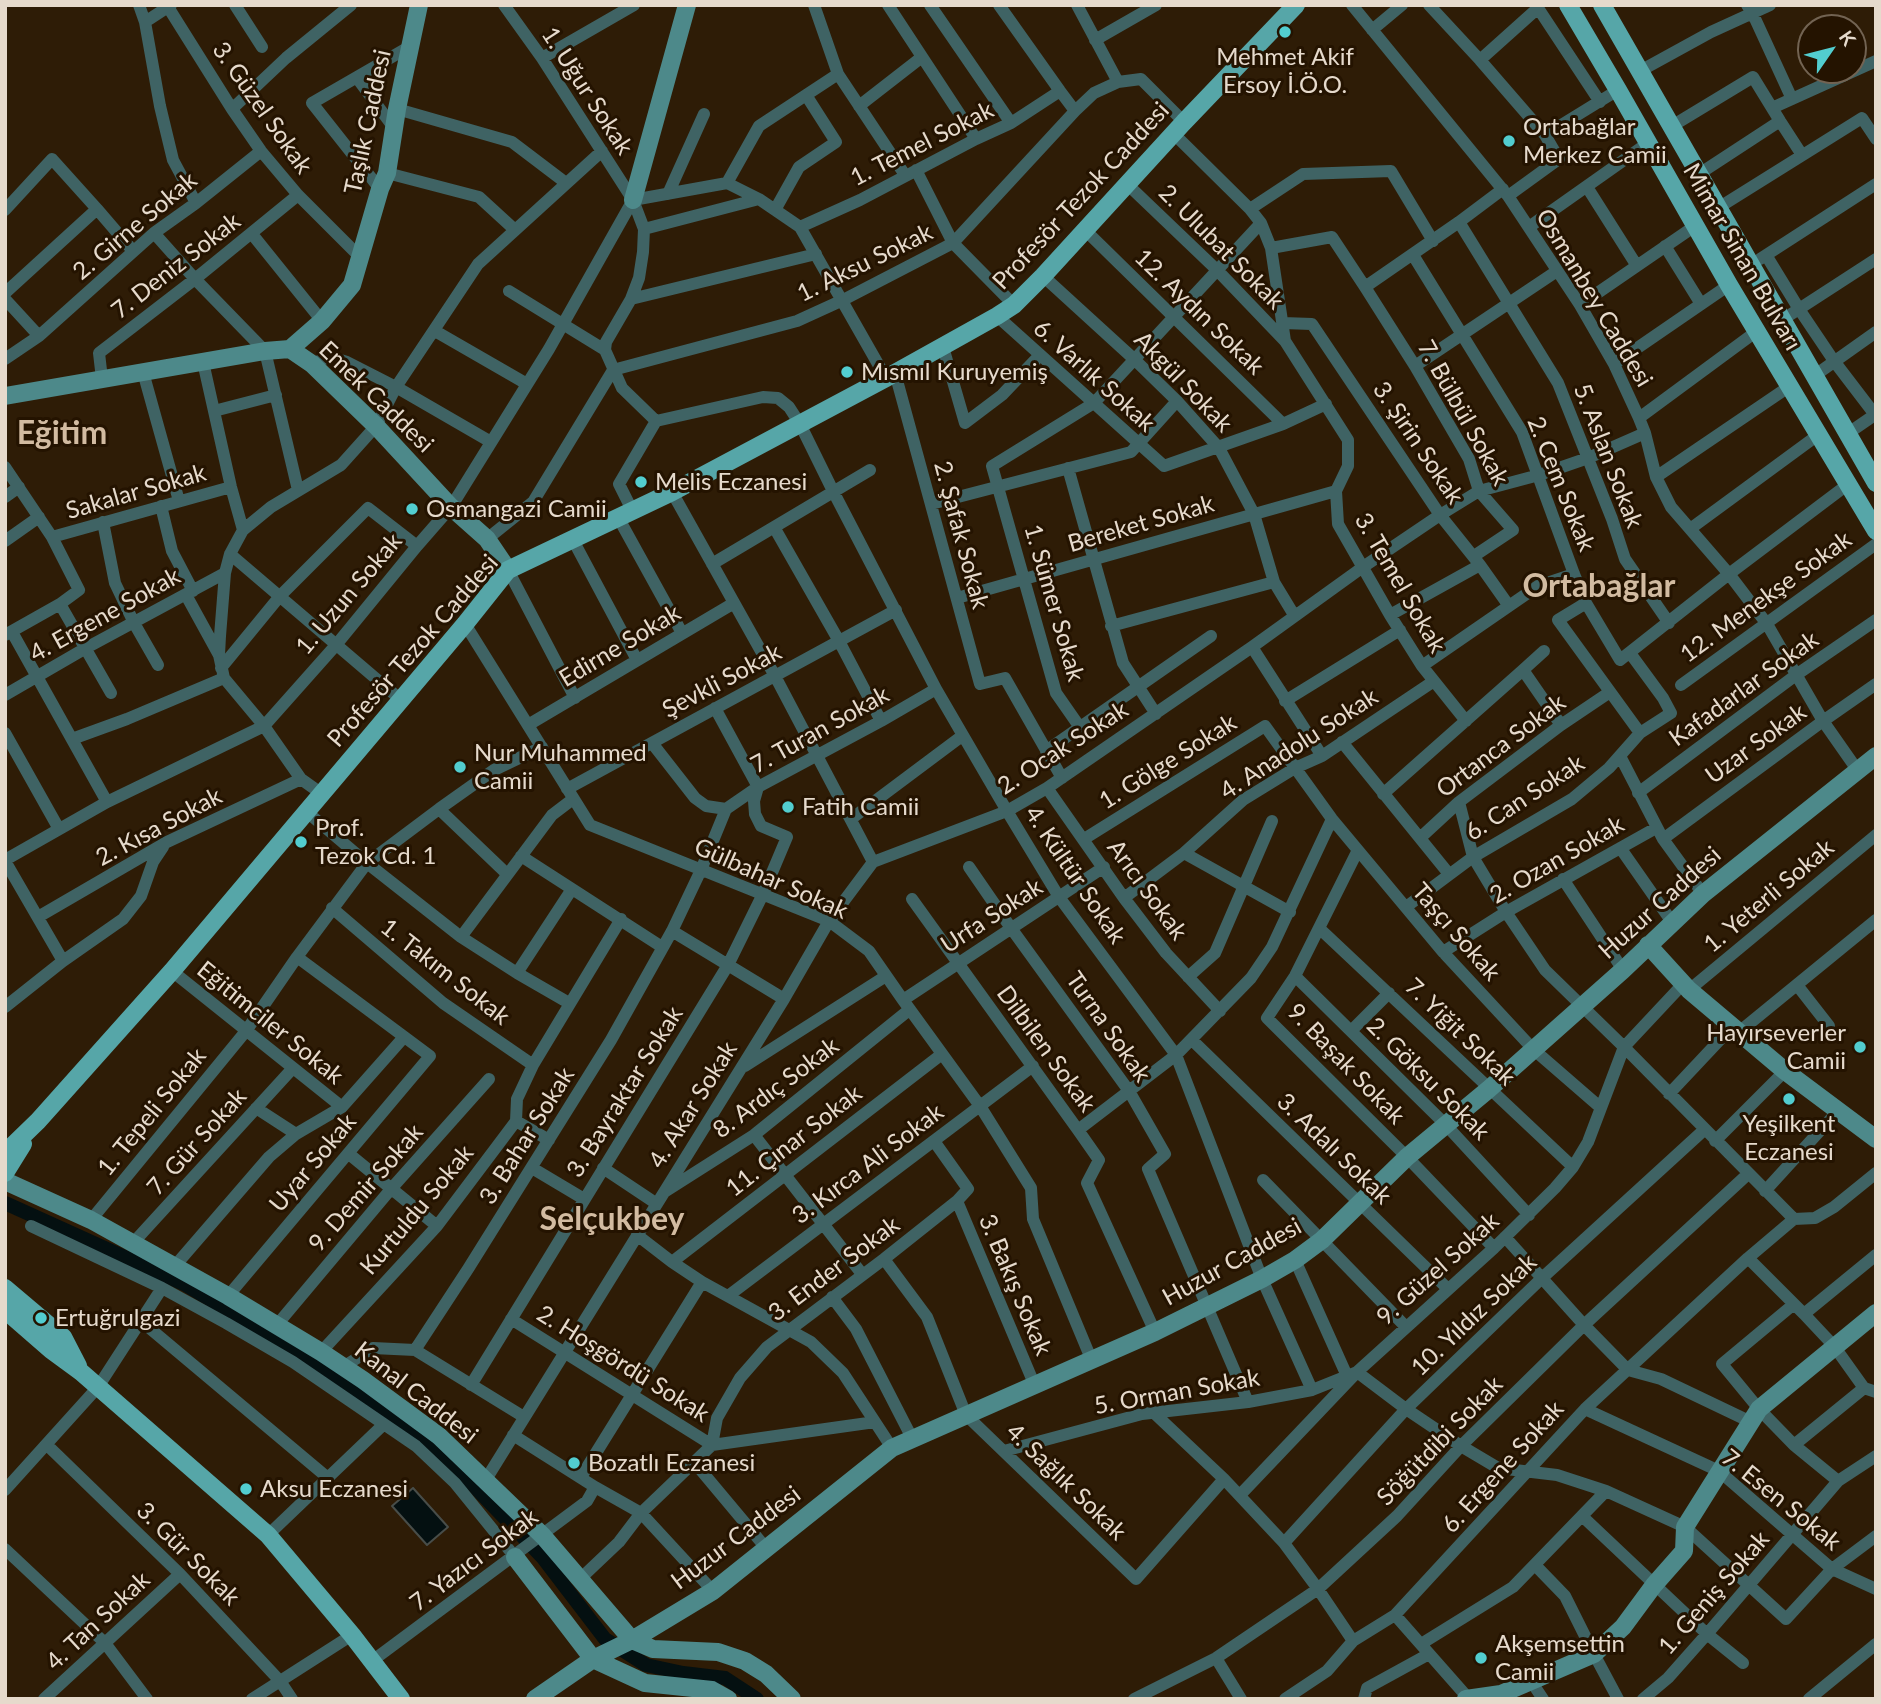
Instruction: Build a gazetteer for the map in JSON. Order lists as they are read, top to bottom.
{
  "streets": {
    "main road": ["Profesör Tezok Caddesi", "Mimar Sinan Bulvarı"],
    "street": [
      "1. Uğur Sokak",
      "3. Güzel Sokak",
      "Taşlık Caddesi",
      "1. Temel Sokak",
      "2. Girne Sokak",
      "2. Ulubat Sokak",
      "1. Aksu Sokak",
      "7. Deniz Sokak",
      "Osmanbey Caddesi",
      "12. Aydın Sokak",
      "6. Varlık Sokak",
      "Akgül Sokak",
      "Emek Caddesi",
      "7. Bülbül Sokak",
      "3. Şirin Sokak",
      "5. Aslan Sokak",
      "2. Cem Sokak",
      "Sakalar Sokak",
      "Bereket Sokak",
      "2. Şafak Sokak",
      "3. Temel Sokak",
      "1. Uzun Sokak",
      "12. Menekşe Sokak",
      "1. Sümer Sokak",
      "4. Ergene Sokak",
      "Edirne Sokak",
      "Şevkli Sokak",
      "Kafadarlar Sokak",
      "7. Turan Sokak",
      "4. Anadolu Sokak",
      "Uzar Sokak",
      "Ortanca Sokak",
      "2. Ocak Sokak",
      "1. Gölge Sokak",
      "6. Can Sokak",
      "2. Kısa Sokak",
      "2. Ozan Sokak",
      "4. Kültür Sokak",
      "Gülbahar Sokak",
      "Arıcı Sokak",
      "1. Yeterli Sokak",
      "Huzur Caddesi",
      "Urfa Sokak",
      "Taşçı Sokak",
      "1. Takım Sokak",
      "Eğitimciler Sokak",
      "Turna Sokak",
      "7. Yiğit Sokak",
      "Dilbilen Sokak",
      "9. Başak Sokak",
      "2. Göksu Sokak",
      "8. Ardıç Sokak",
      "3. Bayraktar Sokak",
      "4. Akar Sokak",
      "1. Tepeli Sokak",
      "3. Bahar Sokak",
      "11. Çınar Sokak",
      "7. Gür Sokak",
      "3. Adalı Sokak",
      "Uyar Sokak",
      "3. Kırca Ali Sokak",
      "9. Demir Sokak",
      "Kurtuldu Sokak",
      "3. Ender Sokak",
      "9. Güzel Sokak",
      "3. Bakış Sokak",
      "10. Yıldız Sokak",
      "2. Hoşgördü Sokak",
      "5. Orman Sokak",
      "Kanal Caddesi",
      "Söğütdibi Sokak",
      "6. Ergene Sokak",
      "4. Sağlık Sokak",
      "7. Esen Sokak",
      "3. Gür Sokak",
      "7. Yazıcı Sokak",
      "1. Geniş Sokak",
      "4. Tan Sokak"
    ]
  },
  "crossings": [
    ["1. Uğur Sokak", "1. Uzun Sokak"],
    ["3. Güzel Sokak", "Taşlık Caddesi"],
    ["3. Güzel Sokak", "2. Girne Sokak"],
    ["3. Güzel Sokak", "7. Deniz Sokak"],
    ["Taşlık Caddesi", "Emek Caddesi"],
    ["1. Temel Sokak", "2. Şafak Sokak"],
    ["Profesör Tezok Caddesi", "2. Ulubat Sokak"],
    ["Profesör Tezok Caddesi", "12. Aydın Sokak"],
    ["Profesör Tezok Caddesi", "6. Varlık Sokak"],
    ["Profesör Tezok Caddesi", "Akgül Sokak"],
    ["Profesör Tezok Caddesi", "Emek Caddesi"],
    ["Profesör Tezok Caddesi", "2. Şafak Sokak"],
    ["Profesör Tezok Caddesi", "3. Temel Sokak"],
    ["Profesör Tezok Caddesi", "4. Kültür Sokak"],
    ["Profesör Tezok Caddesi", "Gülbahar Sokak"],
    ["Profesör Tezok Caddesi", "Eğitimciler Sokak"],
    ["2. Ulubat Sokak", "3. Temel Sokak"],
    ["1. Aksu Sokak", "2. Şafak Sokak"],
    ["1. Aksu Sokak", "3. Temel Sokak"],
    ["7. Deniz Sokak", "Emek Caddesi"],
    ["Osmanbey Caddesi", "12. Menekşe Sokak"],
    ["Osmanbey Caddesi", "Kafadarlar Sokak"],
    ["Osmanbey Caddesi", "Uzar Sokak"],
    ["Osmanbey Caddesi", "2. Ocak Sokak"],
    ["Osmanbey Caddesi", "Huzur Caddesi"],
    ["6. Varlık Sokak", "Akgül Sokak"],
    ["Akgül Sokak", "Bereket Sokak"],
    ["Akgül Sokak", "2. Ocak Sokak"],
    ["Emek Caddesi", "1. Uzun Sokak"],
    ["7. Bülbül Sokak", "3. Şirin Sokak"],
    ["7. Bülbül Sokak", "3. Temel Sokak"],
    ["7. Bülbül Sokak", "2. Ocak Sokak"],
    ["3. Şirin Sokak", "3. Temel Sokak"],
    ["3. Şirin Sokak", "2. Ocak Sokak"],
    ["5. Aslan Sokak", "2. Ocak Sokak"],
    ["2. Cem Sokak", "2. Ocak Sokak"],
    ["2. Cem Sokak", "6. Can Sokak"],
    ["Bereket Sokak", "2. Şafak Sokak"],
    ["Bereket Sokak", "3. Temel Sokak"],
    ["Bereket Sokak", "1. Sümer Sokak"],
    ["3. Temel Sokak", "4. Anadolu Sokak"],
    ["3. Temel Sokak", "2. Ocak Sokak"],
    ["Edirne Sokak", "Gülbahar Sokak"],
    ["Şevkli Sokak", "4. Kültür Sokak"],
    ["Şevkli Sokak", "Gülbahar Sokak"],
    ["7. Turan Sokak", "4. Kültür Sokak"],
    ["7. Turan Sokak", "3. Bayraktar Sokak"],
    ["4. Anadolu Sokak", "1. Gölge Sokak"],
    ["4. Anadolu Sokak", "Arıcı Sokak"],
    ["4. Anadolu Sokak", "Taşçı Sokak"],
    ["Uzar Sokak", "2. Ozan Sokak"],
    ["2. Ocak Sokak", "4. Kültür Sokak"],
    ["2. Ocak Sokak", "Arıcı Sokak"],
    ["2. Ocak Sokak", "4. Akar Sokak"],
    ["1. Gölge Sokak", "Arıcı Sokak"],
    ["1. Gölge Sokak", "Taşçı Sokak"],
    ["6. Can Sokak", "Taşçı Sokak"],
    ["2. Ozan Sokak", "Taşçı Sokak"],
    ["4. Kültür Sokak", "Huzur Caddesi"],
    ["4. Kültür Sokak", "Urfa Sokak"],
    ["4. Kültür Sokak", "5. Orman Sokak"],
    ["Gülbahar Sokak", "Huzur Caddesi"],
    ["Gülbahar Sokak", "Urfa Sokak"],
    ["Gülbahar Sokak", "8. Ardıç Sokak"],
    ["Gülbahar Sokak", "3. Bayraktar Sokak"],
    ["Gülbahar Sokak", "4. Akar Sokak"],
    ["Gülbahar Sokak", "1. Tepeli Sokak"],
    ["Gülbahar Sokak", "3. Bahar Sokak"],
    ["Gülbahar Sokak", "11. Çınar Sokak"],
    ["Gülbahar Sokak", "3. Kırca Ali Sokak"],
    ["Arıcı Sokak", "Urfa Sokak"],
    ["1. Yeterli Sokak", "9. Güzel Sokak"],
    ["Huzur Caddesi", "Taşçı Sokak"],
    ["Huzur Caddesi", "Turna Sokak"],
    ["Huzur Caddesi", "7. Yiğit Sokak"],
    ["Huzur Caddesi", "Dilbilen Sokak"],
    ["Huzur Caddesi", "9. Başak Sokak"],
    ["Huzur Caddesi", "2. Göksu Sokak"],
    ["Huzur Caddesi", "3. Adalı Sokak"],
    ["Huzur Caddesi", "3. Bakış Sokak"],
    ["Huzur Caddesi", "Kanal Caddesi"],
    ["Huzur Caddesi", "4. Sağlık Sokak"],
    ["Urfa Sokak", "Turna Sokak"],
    ["Urfa Sokak", "Dilbilen Sokak"],
    ["Urfa Sokak", "8. Ardıç Sokak"],
    ["Taşçı Sokak", "9. Başak Sokak"],
    ["Taşçı Sokak", "9. Güzel Sokak"],
    ["1. Takım Sokak", "1. Tepeli Sokak"],
    ["Eğitimciler Sokak", "1. Tepeli Sokak"],
    ["Eğitimciler Sokak", "7. Gür Sokak"],
    ["7. Yiğit Sokak", "9. Başak Sokak"],
    ["7. Yiğit Sokak", "9. Güzel Sokak"],
    ["Dilbilen Sokak", "3. Kırca Ali Sokak"],
    ["9. Başak Sokak", "2. Göksu Sokak"],
    ["9. Başak Sokak", "9. Güzel Sokak"],
    ["2. Göksu Sokak", "9. Güzel Sokak"],
    ["8. Ardıç Sokak", "4. Akar Sokak"],
    ["3. Bayraktar Sokak", "2. Hoşgördü Sokak"],
    ["4. Akar Sokak", "2. Hoşgördü Sokak"],
    ["4. Akar Sokak", "Kanal Caddesi"],
    ["1. Tepeli Sokak", "Kanal Caddesi"],
    ["7. Gür Sokak", "Kanal Caddesi"],
    ["3. Adalı Sokak", "9. Güzel Sokak"],
    ["Uyar Sokak", "Kanal Caddesi"],
    ["9. Demir Sokak", "Kanal Caddesi"],
    ["Kurtuldu Sokak", "Kanal Caddesi"],
    ["3. Ender Sokak", "3. Bakış Sokak"],
    ["3. Ender Sokak", "2. Hoşgördü Sokak"],
    ["9. Güzel Sokak", "5. Orman Sokak"],
    ["5. Orman Sokak", "4. Sağlık Sokak"],
    ["Kanal Caddesi", "7. Yazıcı Sokak"],
    ["6. Ergene Sokak", "7. Esen Sokak"],
    ["7. Esen Sokak", "1. Geniş Sokak"],
    ["3. Gür Sokak", "4. Tan Sokak"]
  ],
  "districts": ["Eğitim", "Ortabağlar", "Selçukbey"],
  "places": [
    "Mehmet Akif Ersoy İ.Ö.O.",
    "Ortabağlar Merkez Camii",
    "Mısmıl Kuruyemiş",
    "Melis Eczanesi",
    "Osmangazi Camii",
    "Nur Muhammed Camii",
    "Fatih Camii",
    "Prof. Tezok Cd. 1",
    "Hayırseverler Camii",
    "Yeşilkent Eczanesi",
    "Ertuğrulgazi",
    "Bozatlı Eczanesi",
    "Aksu Eczanesi",
    "Akşemsettin Camii"
  ],
  "north": "top right"
}
